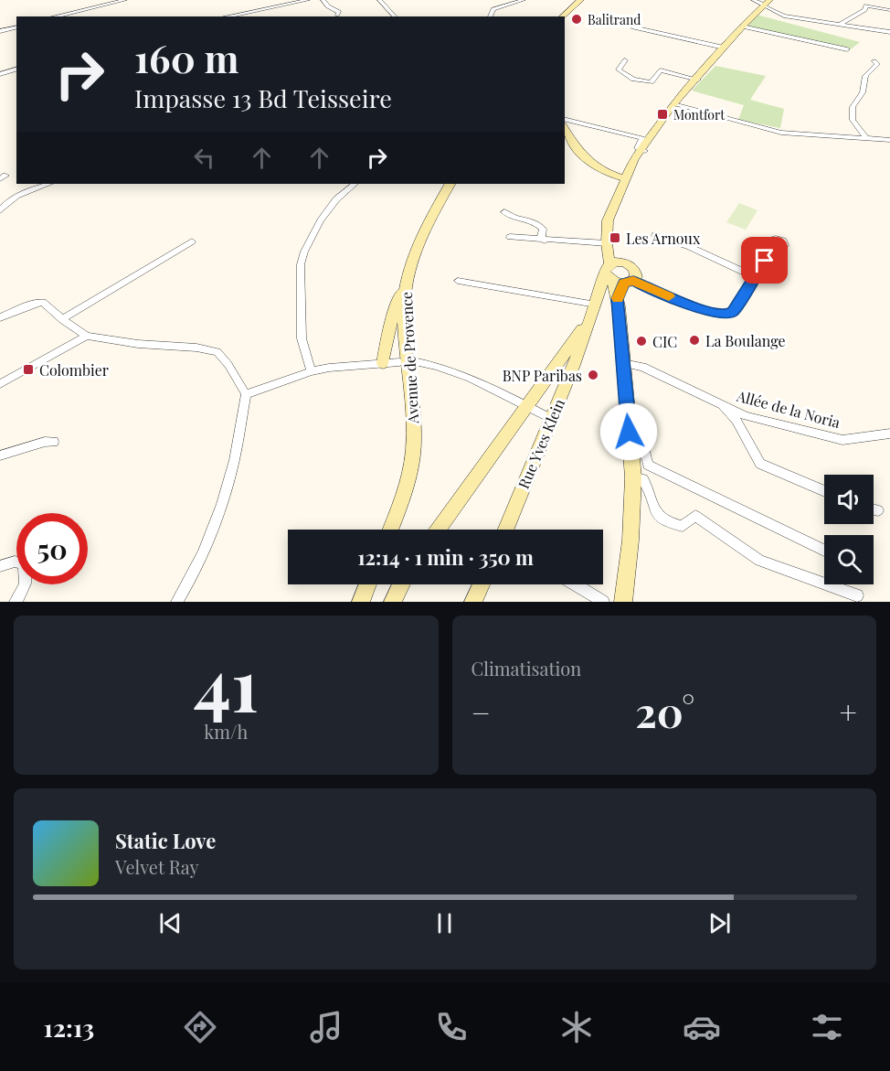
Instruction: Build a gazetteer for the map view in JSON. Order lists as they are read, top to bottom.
{
  "streets": {
    "main road": ["Avenue de Provence", "Rue Yves Klein"],
    "street": ["Allée de la Noria"]
  },
  "places": {
    "other": [
      "Balitrand",
      "La Boulange",
      "CIC",
      "BNP Paribas"
    ],
    "transit": ["Montfort", "Les Arnoux", "Colombier"]
  },
  "page": {
    "turn": ["160 m", "Impasse 13 Bd Teisseire"],
    "limit": "50",
    "trip": "12:14 · 1 min · 350 m",
    "tile": [
      ["41", "km/h"],
      "Climatisation"
    ],
    "heat": ["−", "20°", "+"],
    "song": ["Static Love", "Velvet Ray"],
    "tabs": "12:13"
  }
}
